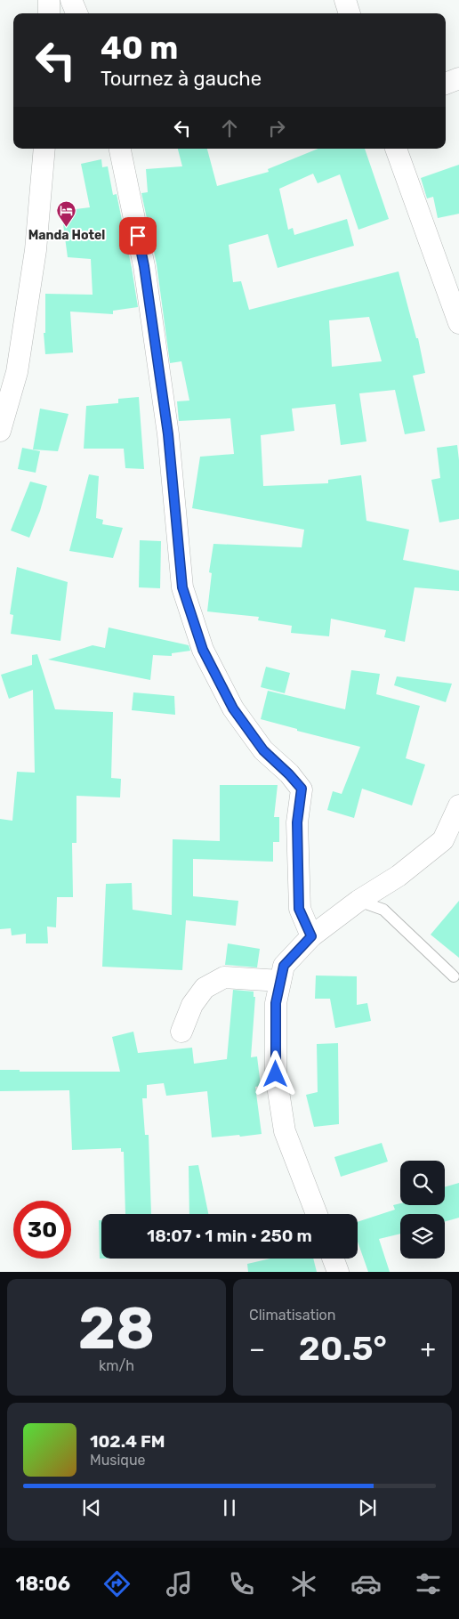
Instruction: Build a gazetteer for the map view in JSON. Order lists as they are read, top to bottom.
{
  "places": {
    "hotel": ["Manda Hotel"]
  },
  "page": {
    "turn": ["40 m", "Tournez à gauche"],
    "limit": "30",
    "trip": "18:07 · 1 min · 250 m",
    "tile": [
      ["28", "km/h"],
      "Climatisation"
    ],
    "heat": ["−", "20.5°", "+"],
    "song": ["102.4 FM", "Musique"],
    "tabs": "18:06"
  }
}
